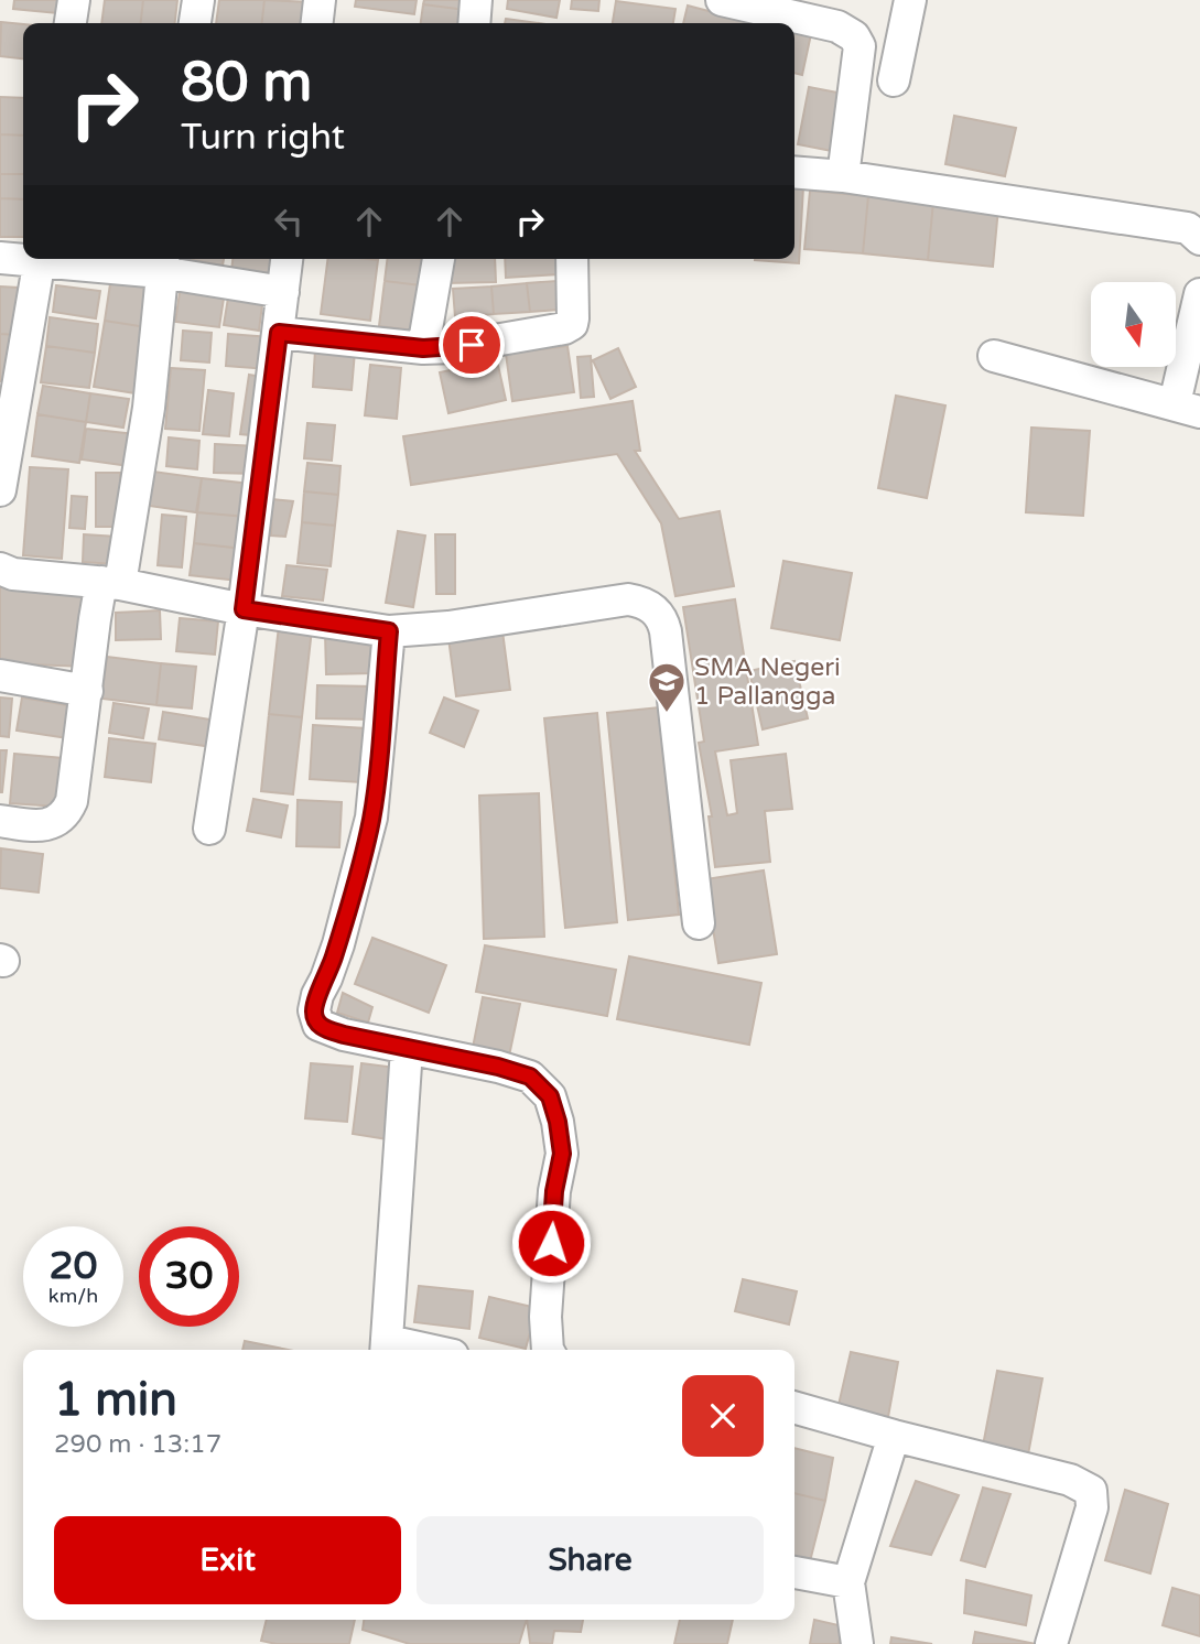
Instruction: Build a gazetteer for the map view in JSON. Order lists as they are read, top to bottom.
{
  "places": {
    "school or university": ["SMA Negeri 1 Pallangga"]
  },
  "north": "bottom",
  "page": {
    "turn": ["80 m", "Turn right"],
    "speed": "20 km/h",
    "limit": "30",
    "heading": ["1 min", "290 m · 13:17"],
    "buttons": ["Exit", "Share"]
  }
}
